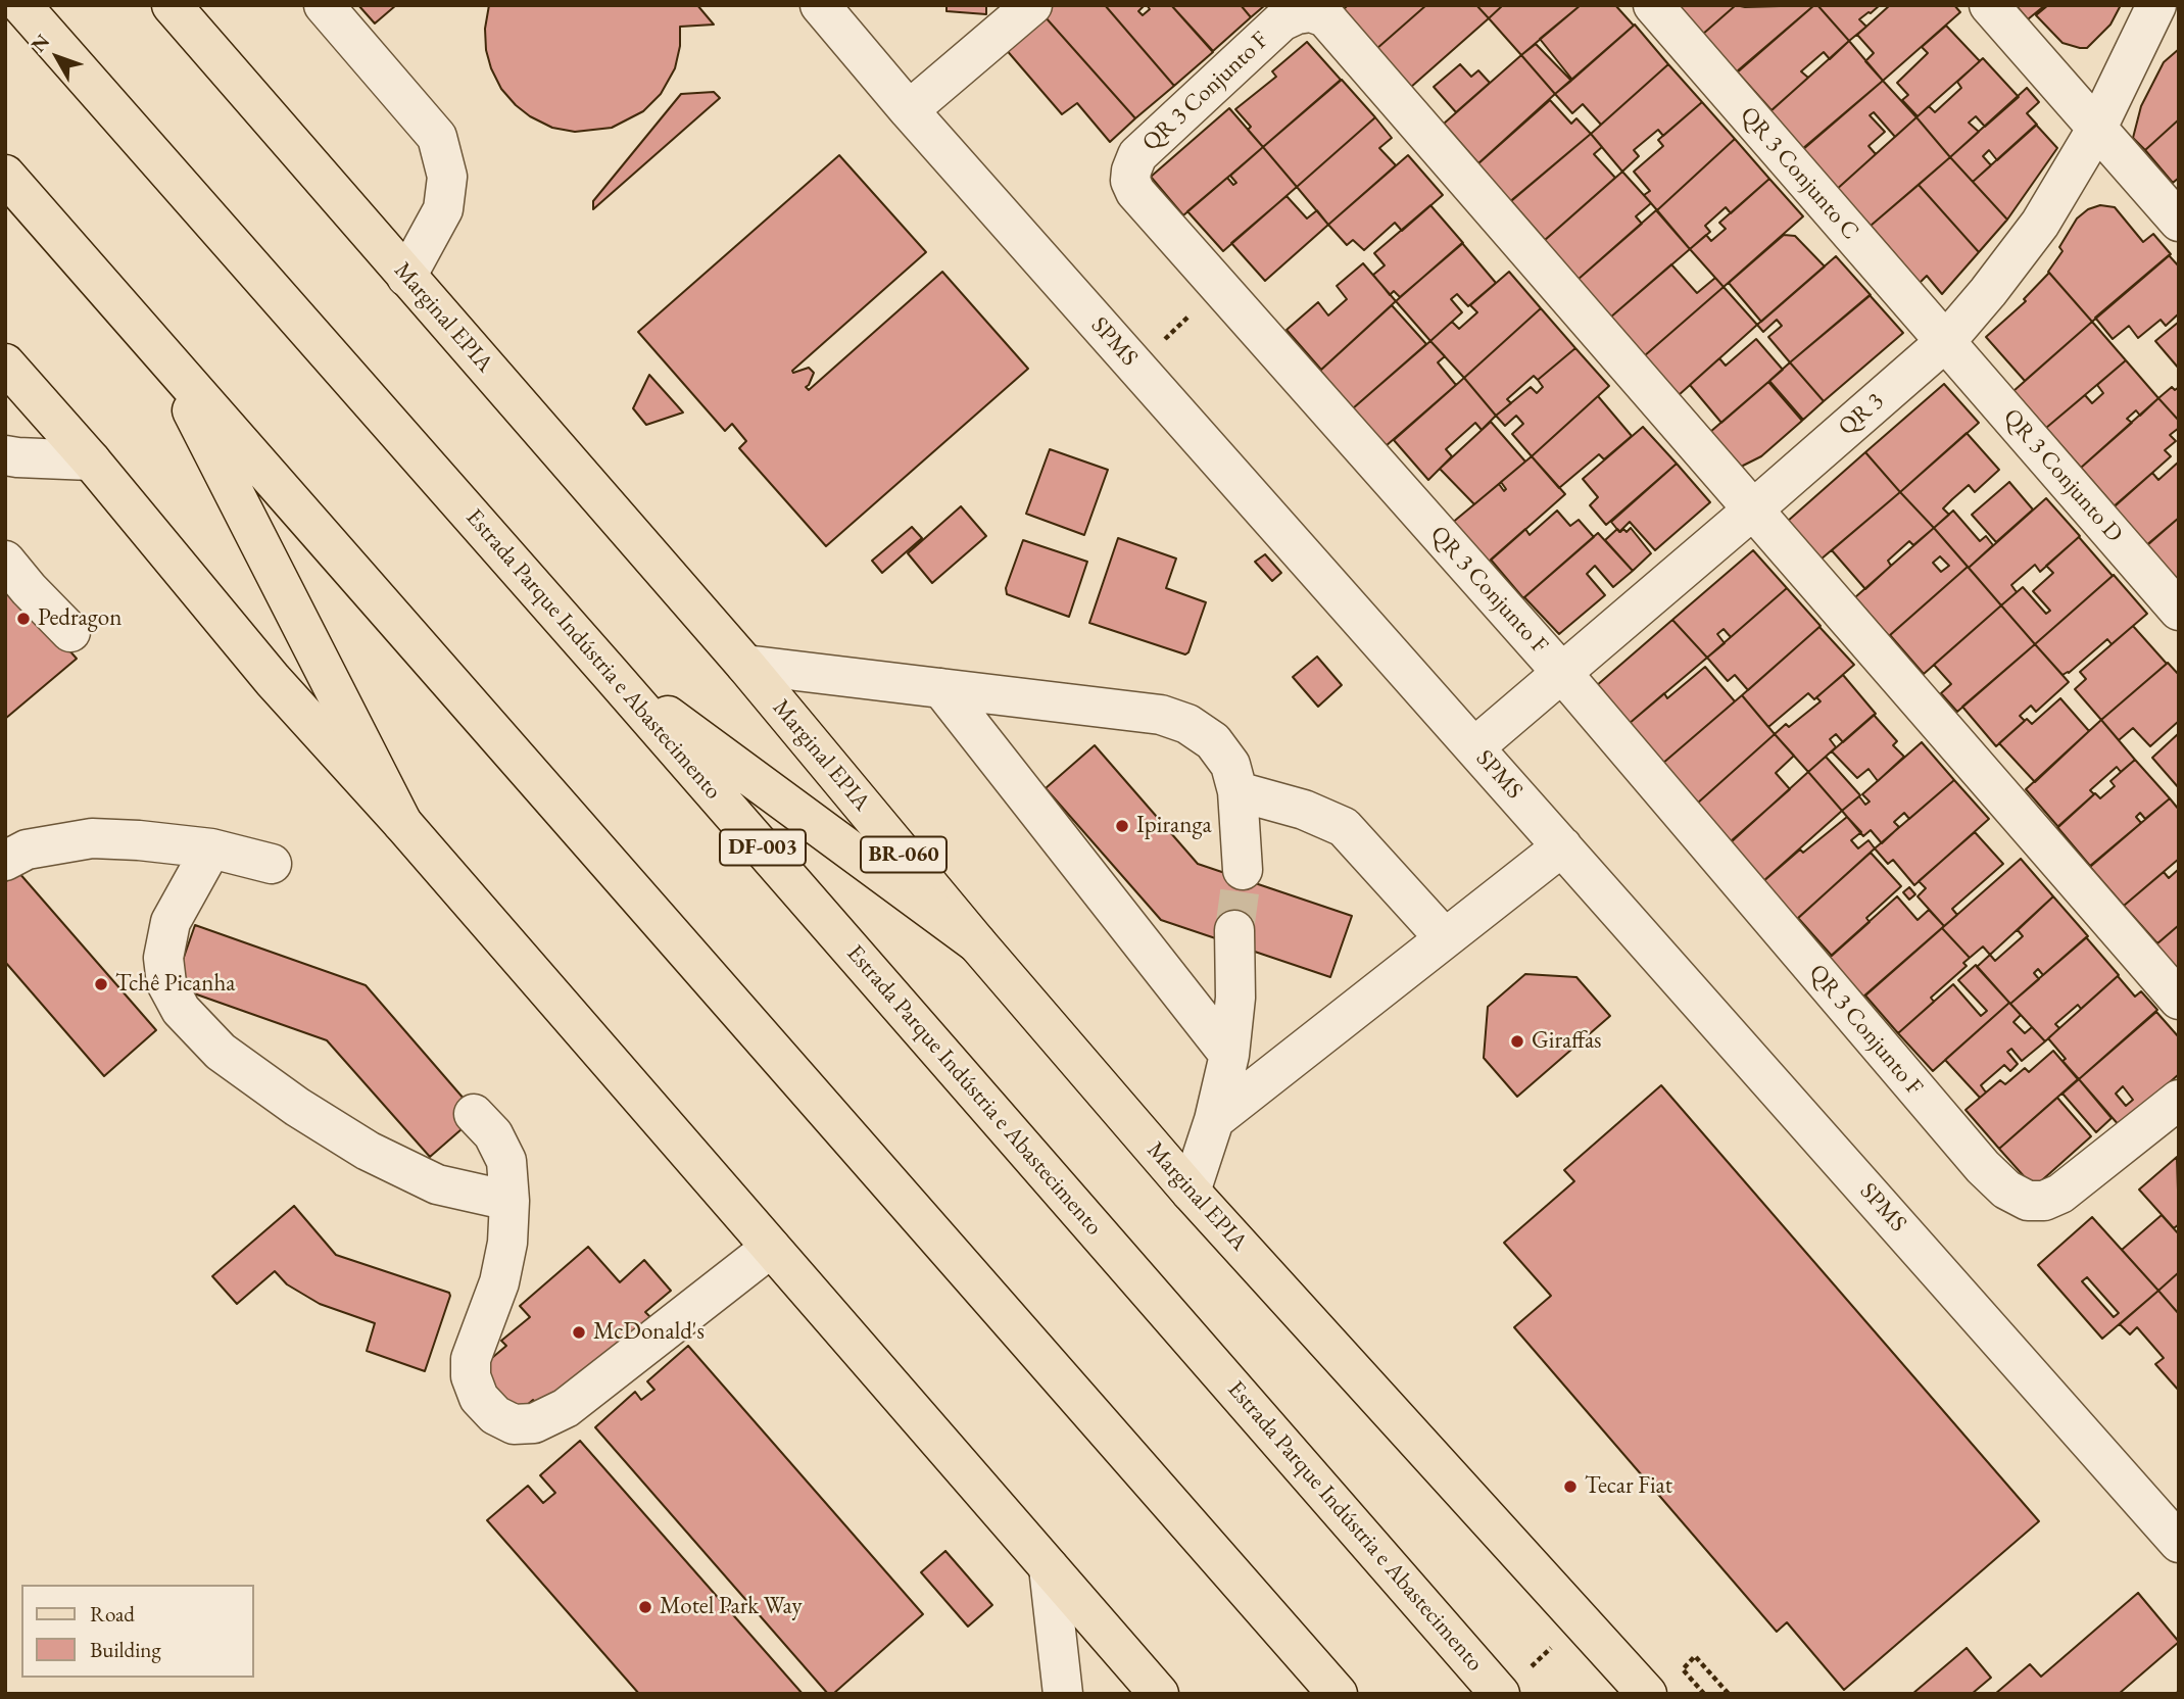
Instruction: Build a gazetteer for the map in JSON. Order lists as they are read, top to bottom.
{
  "streets": {
    "main road": [
      "Marginal EPIA",
      "Estrada Parque Indústria e Abastecimento",
      "DF-003",
      "BR-060"
    ],
    "street": [
      "QR 3 Conjunto F",
      "QR 3 Conjunto C",
      "SPMS",
      "QR 3",
      "QR 3 Conjunto D"
    ]
  },
  "crossings": [
    ["QR 3 Conjunto F", "QR 3"],
    ["QR 3 Conjunto C", "QR 3"],
    ["QR 3 Conjunto C", "QR 3 Conjunto D"],
    ["SPMS", "QR 3"],
    ["QR 3", "QR 3 Conjunto D"]
  ],
  "places": [
    "Pedragon",
    "Ipiranga",
    "Tchê Picanha",
    "Giraffas",
    "McDonald's",
    "Tecar Fiat",
    "Motel Park Way"
  ],
  "legend": ["Road", "Building"],
  "north": "top left"
}
